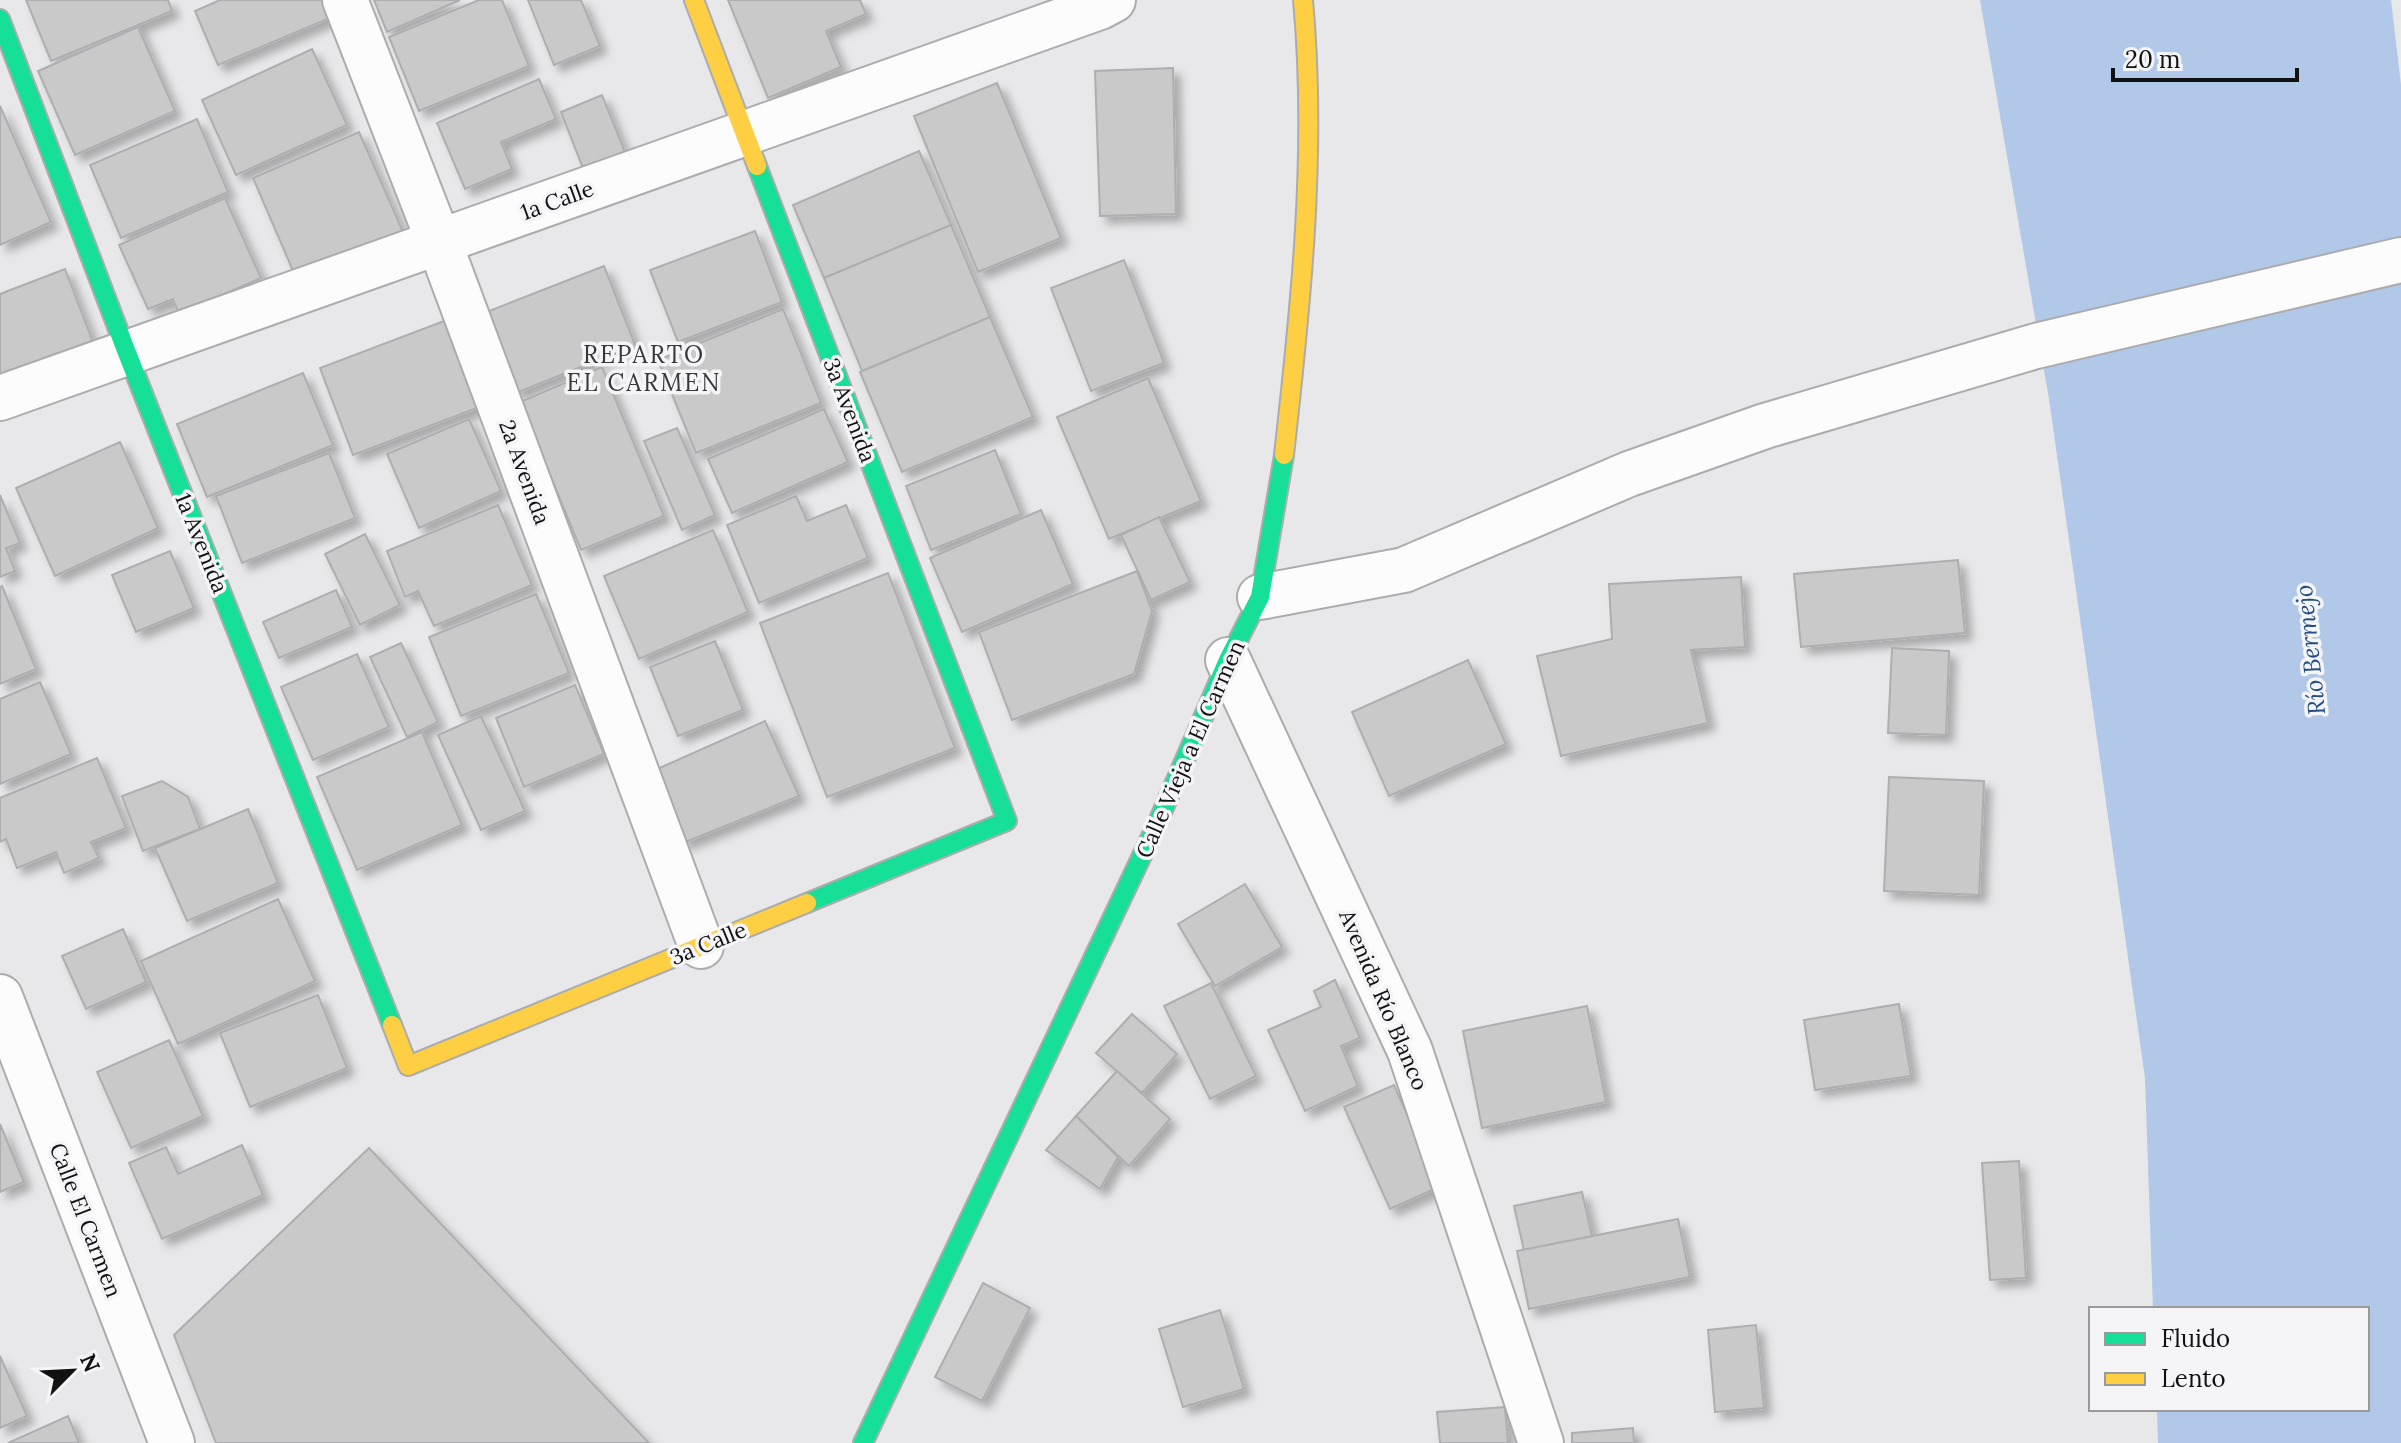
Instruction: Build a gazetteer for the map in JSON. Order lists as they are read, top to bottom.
{
  "streets": {
    "street": [
      "1a Calle",
      "3a Avenida",
      "2a Avenida",
      "1a Avenida",
      "Calle Vieja a El Carmen",
      "3a Calle",
      "Avenida Río Blanco",
      "Calle El Carmen"
    ]
  },
  "crossings": [
    ["1a Calle", "3a Avenida"],
    ["1a Calle", "2a Avenida"],
    ["1a Calle", "1a Avenida"],
    ["3a Avenida", "3a Calle"],
    ["2a Avenida", "3a Calle"],
    ["1a Avenida", "3a Calle"],
    ["Calle Vieja a El Carmen", "Avenida Río Blanco"]
  ],
  "districts": ["REPARTO EL CARMEN"],
  "water": ["Río Bermejo"],
  "legend": ["Fluido", "Lento"],
  "scale_bar": "20 m",
  "north": "top right"
}
